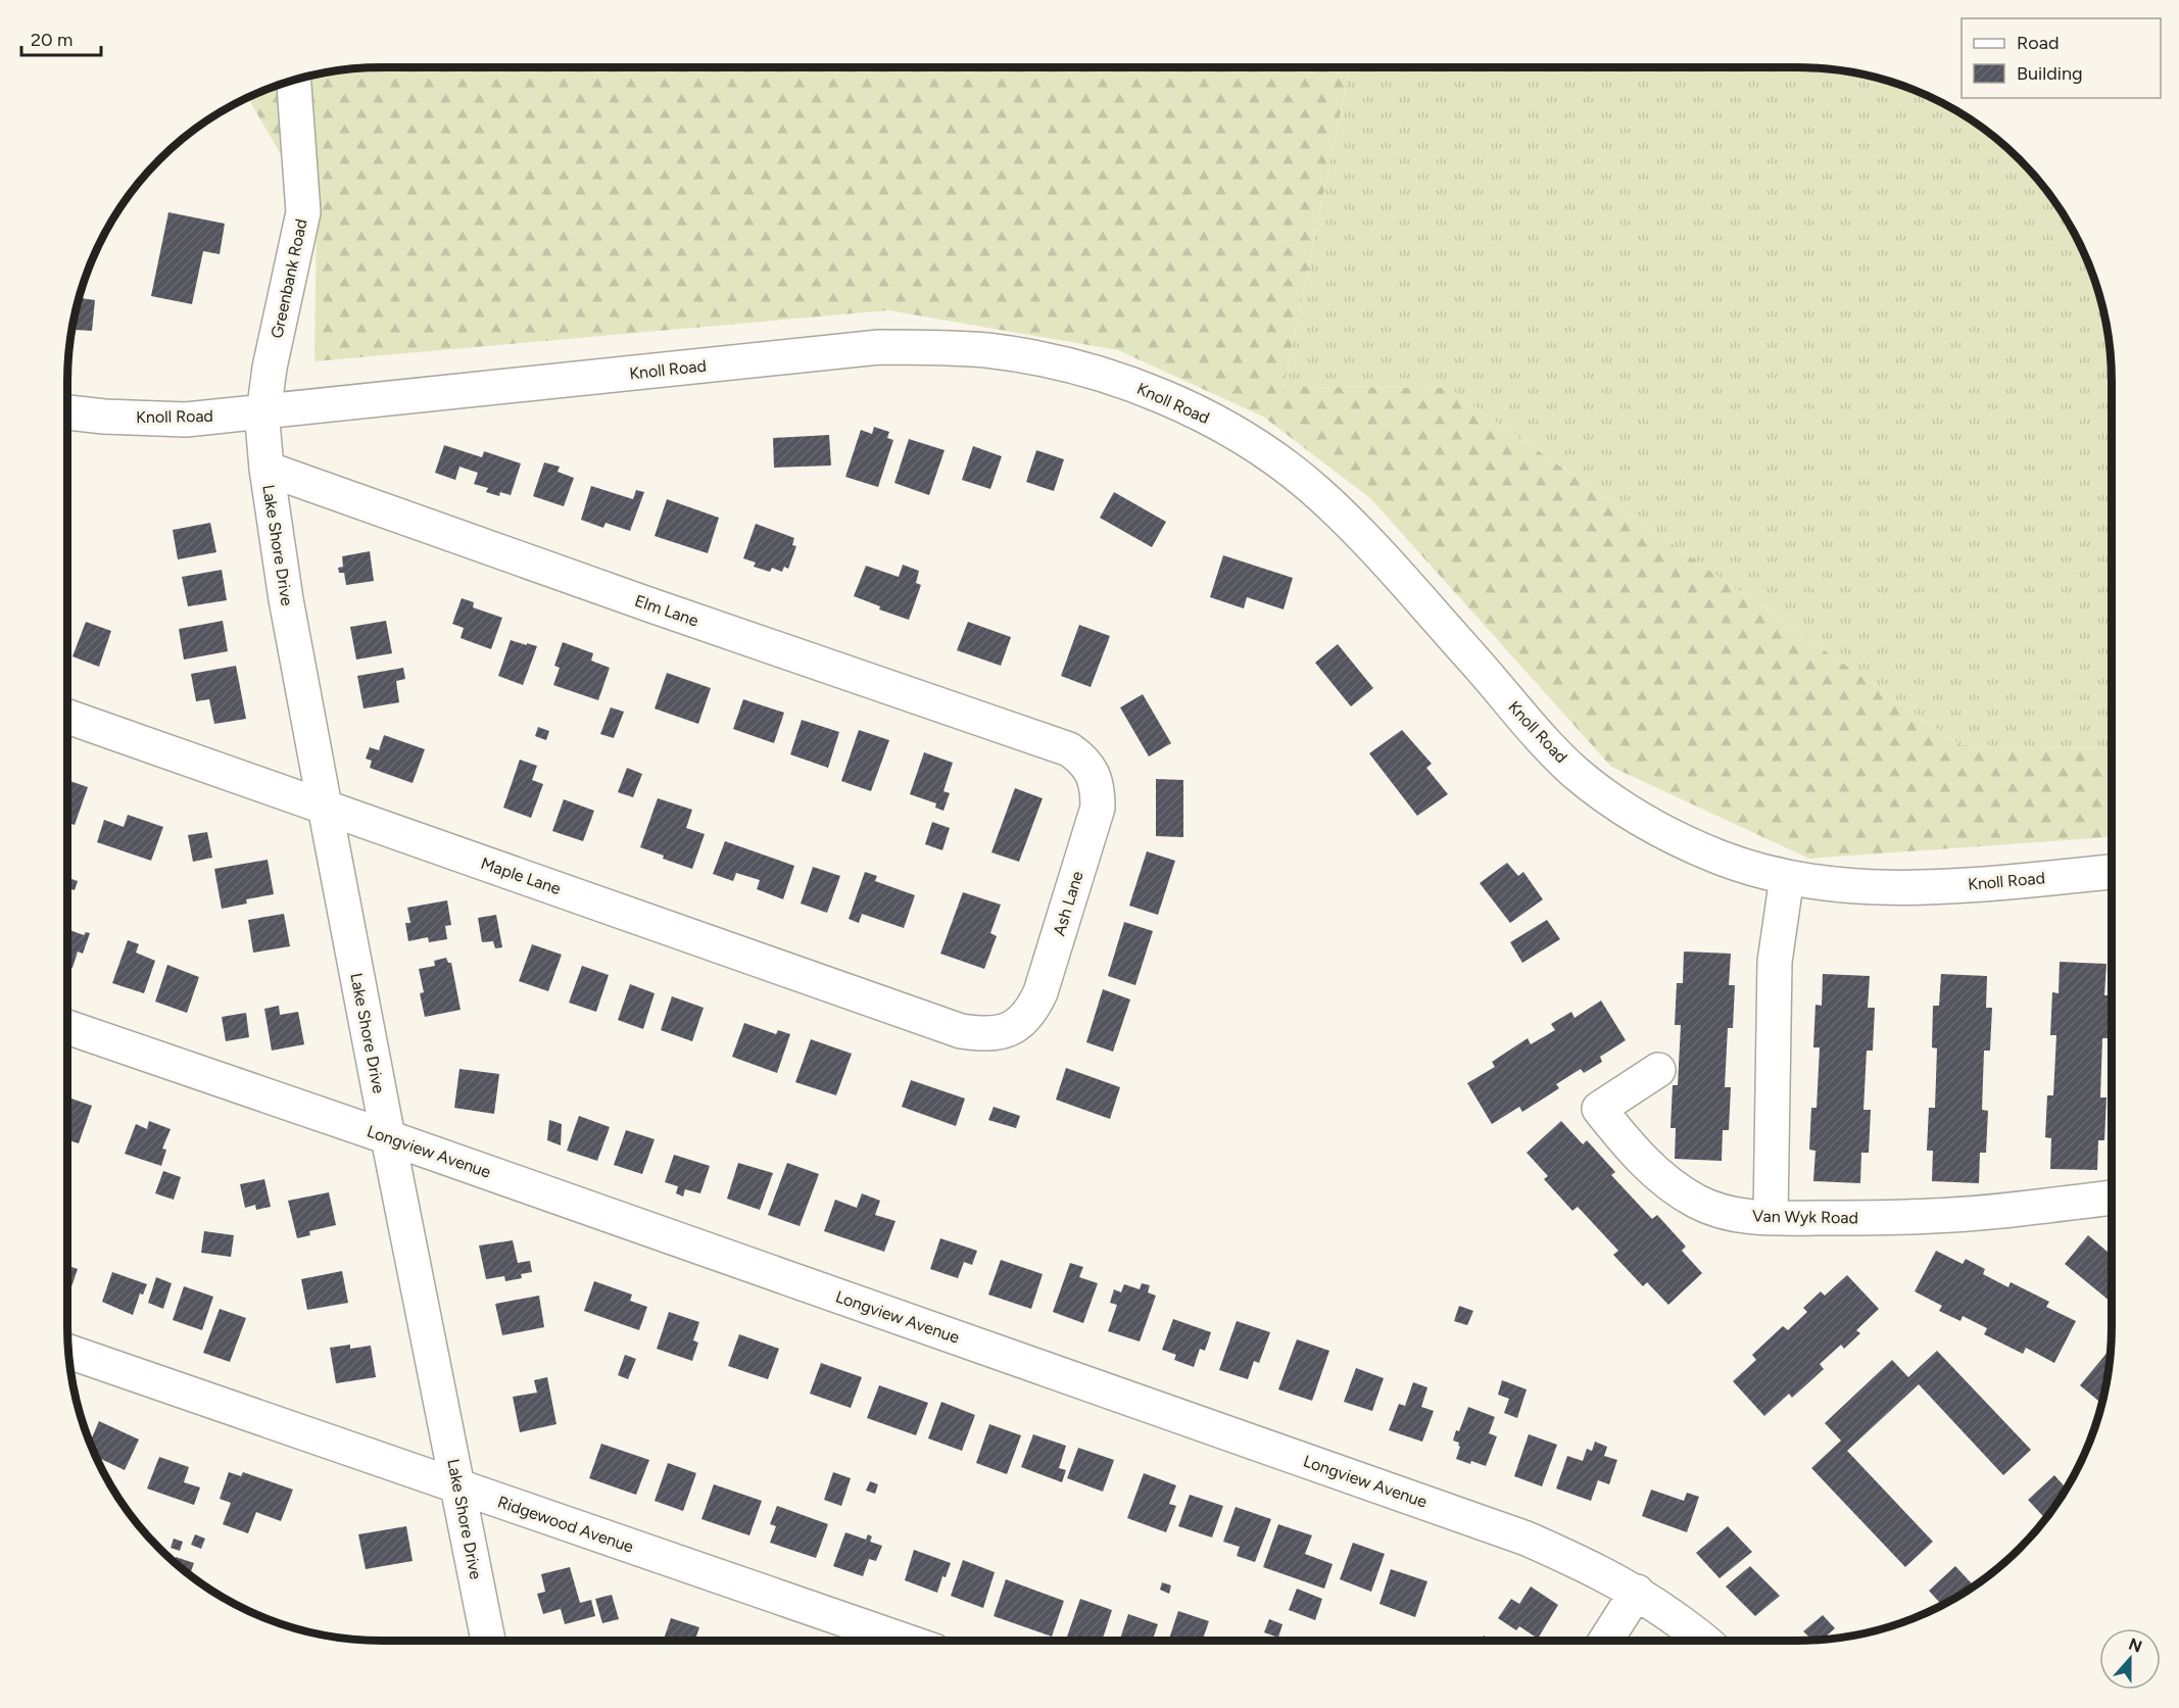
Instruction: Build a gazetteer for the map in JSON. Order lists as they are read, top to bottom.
{
  "streets": {
    "street": [
      "Greenbank Road",
      "Knoll Road",
      "Lake Shore Drive",
      "Elm Lane",
      "Maple Lane",
      "Ash Lane",
      "Longview Avenue",
      "Van Wyk Road",
      "Ridgewood Avenue"
    ]
  },
  "crossings": [
    ["Greenbank Road", "Knoll Road"],
    ["Greenbank Road", "Lake Shore Drive"],
    ["Knoll Road", "Lake Shore Drive"],
    ["Lake Shore Drive", "Elm Lane"],
    ["Lake Shore Drive", "Maple Lane"],
    ["Lake Shore Drive", "Longview Avenue"],
    ["Lake Shore Drive", "Ridgewood Avenue"],
    ["Elm Lane", "Ash Lane"],
    ["Maple Lane", "Ash Lane"]
  ],
  "legend": ["Road", "Building"],
  "scale_bar": "20 m",
  "north": "top"
}
